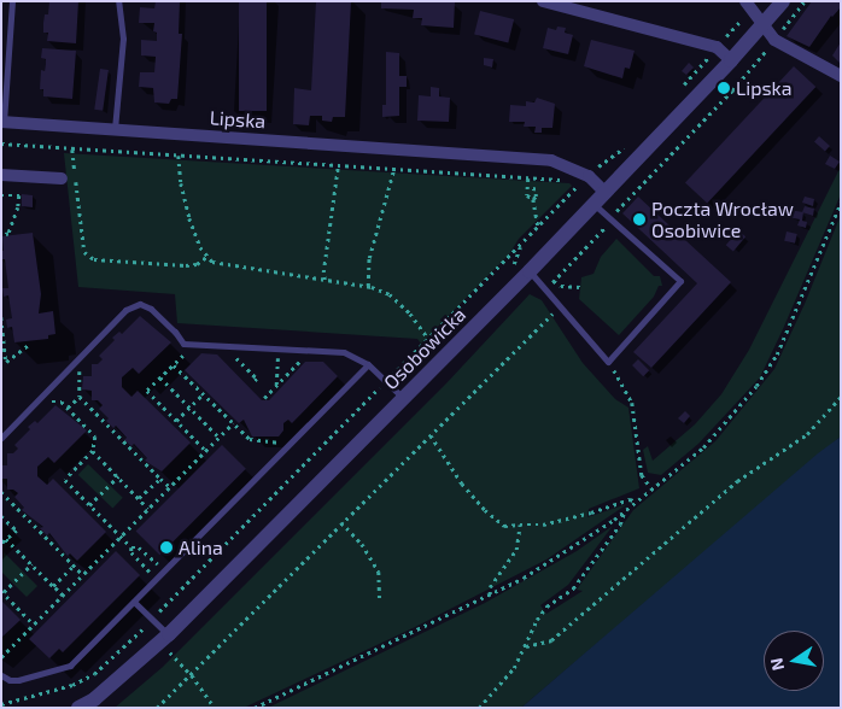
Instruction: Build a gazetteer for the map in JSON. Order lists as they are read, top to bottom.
{
  "streets": {
    "street": ["Lipska", "Osobowicka"]
  },
  "crossings": [
    ["Lipska", "Osobowicka"]
  ],
  "places": ["Lipska", "Poczta Wrocław Osobiwice", "Alina"],
  "north": "left"
}
